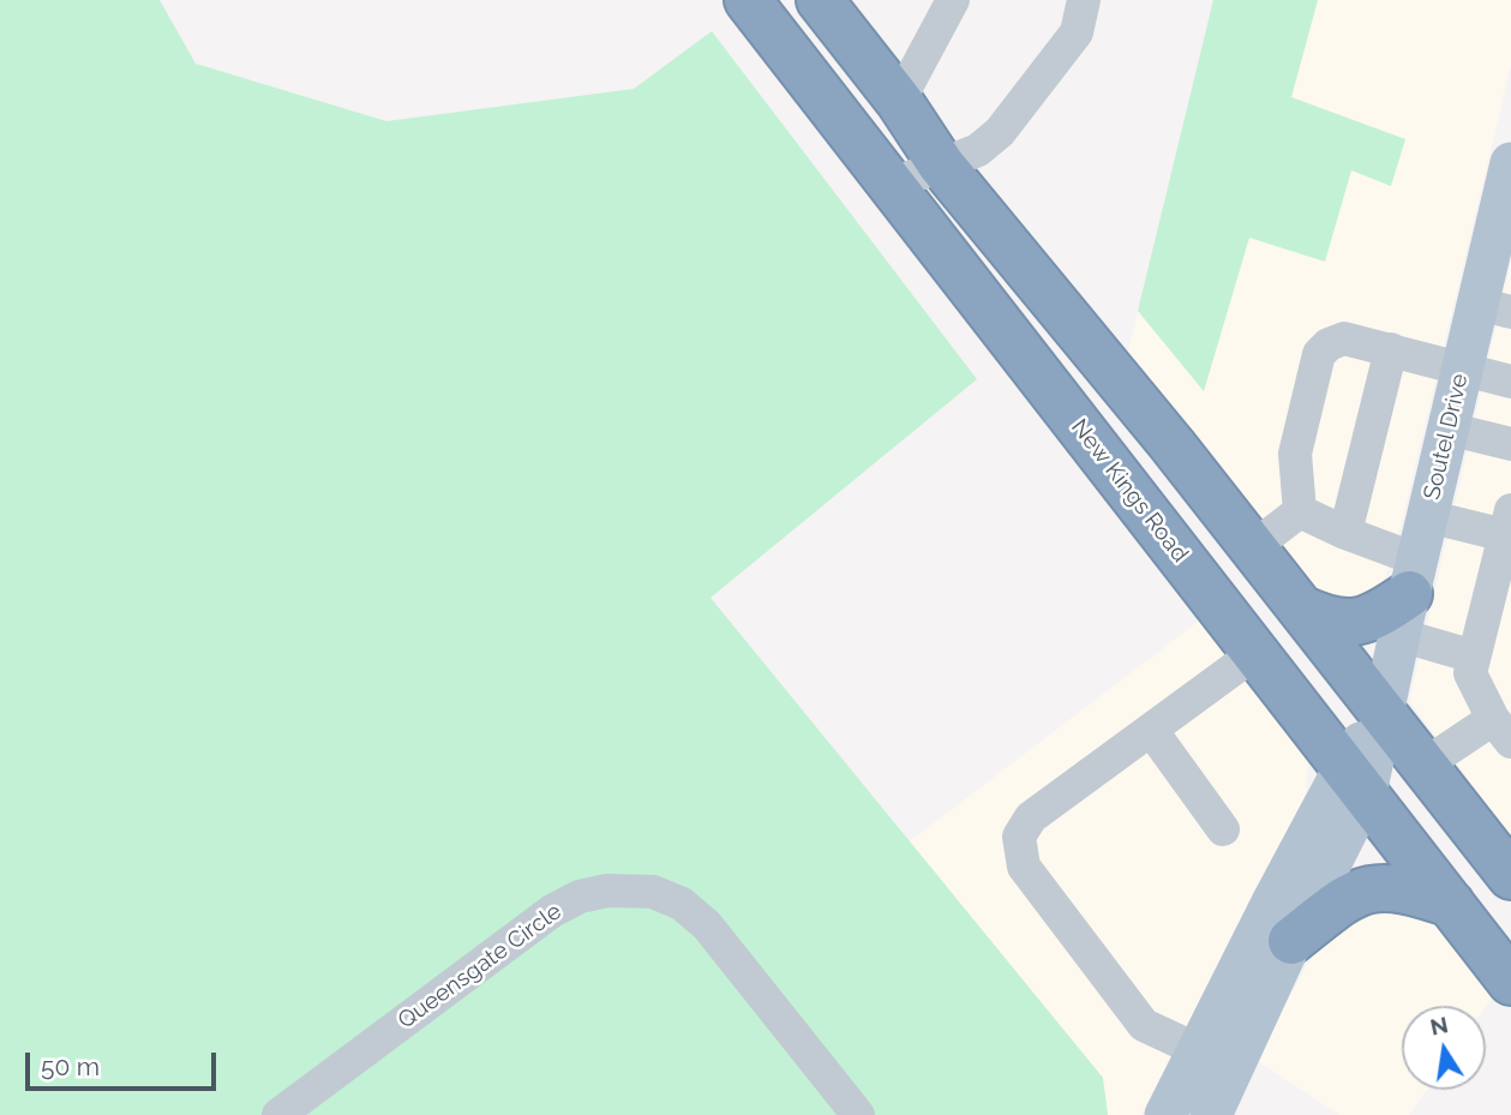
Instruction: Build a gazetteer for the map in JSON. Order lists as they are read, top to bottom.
{
  "streets": {
    "highway": ["New Kings Road"],
    "main road": ["Soutel Drive"],
    "street": ["Queensgate Circle"]
  },
  "crossings": [
    ["Soutel Drive", "New Kings Road"]
  ],
  "scale_bar": "50 m",
  "north": "top"
}
